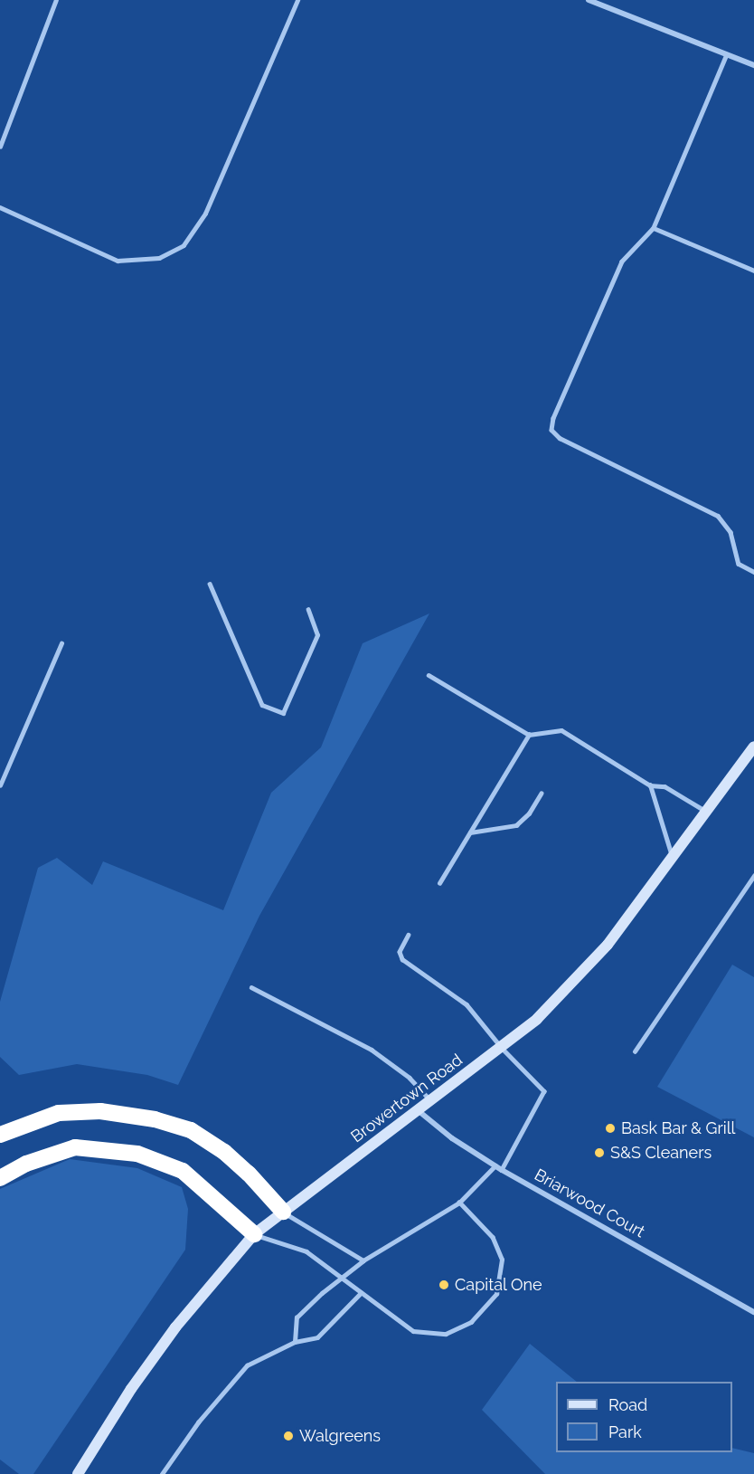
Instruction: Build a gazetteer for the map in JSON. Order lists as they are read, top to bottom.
{
  "streets": {
    "street": ["Browertown Road", "Briarwood Court"]
  },
  "crossings": [
    ["Browertown Road", "Briarwood Court"]
  ],
  "places": [
    "Bask Bar & Grill",
    "S&S Cleaners",
    "Capital One",
    "Walgreens"
  ],
  "legend": ["Road", "Park"]
}
